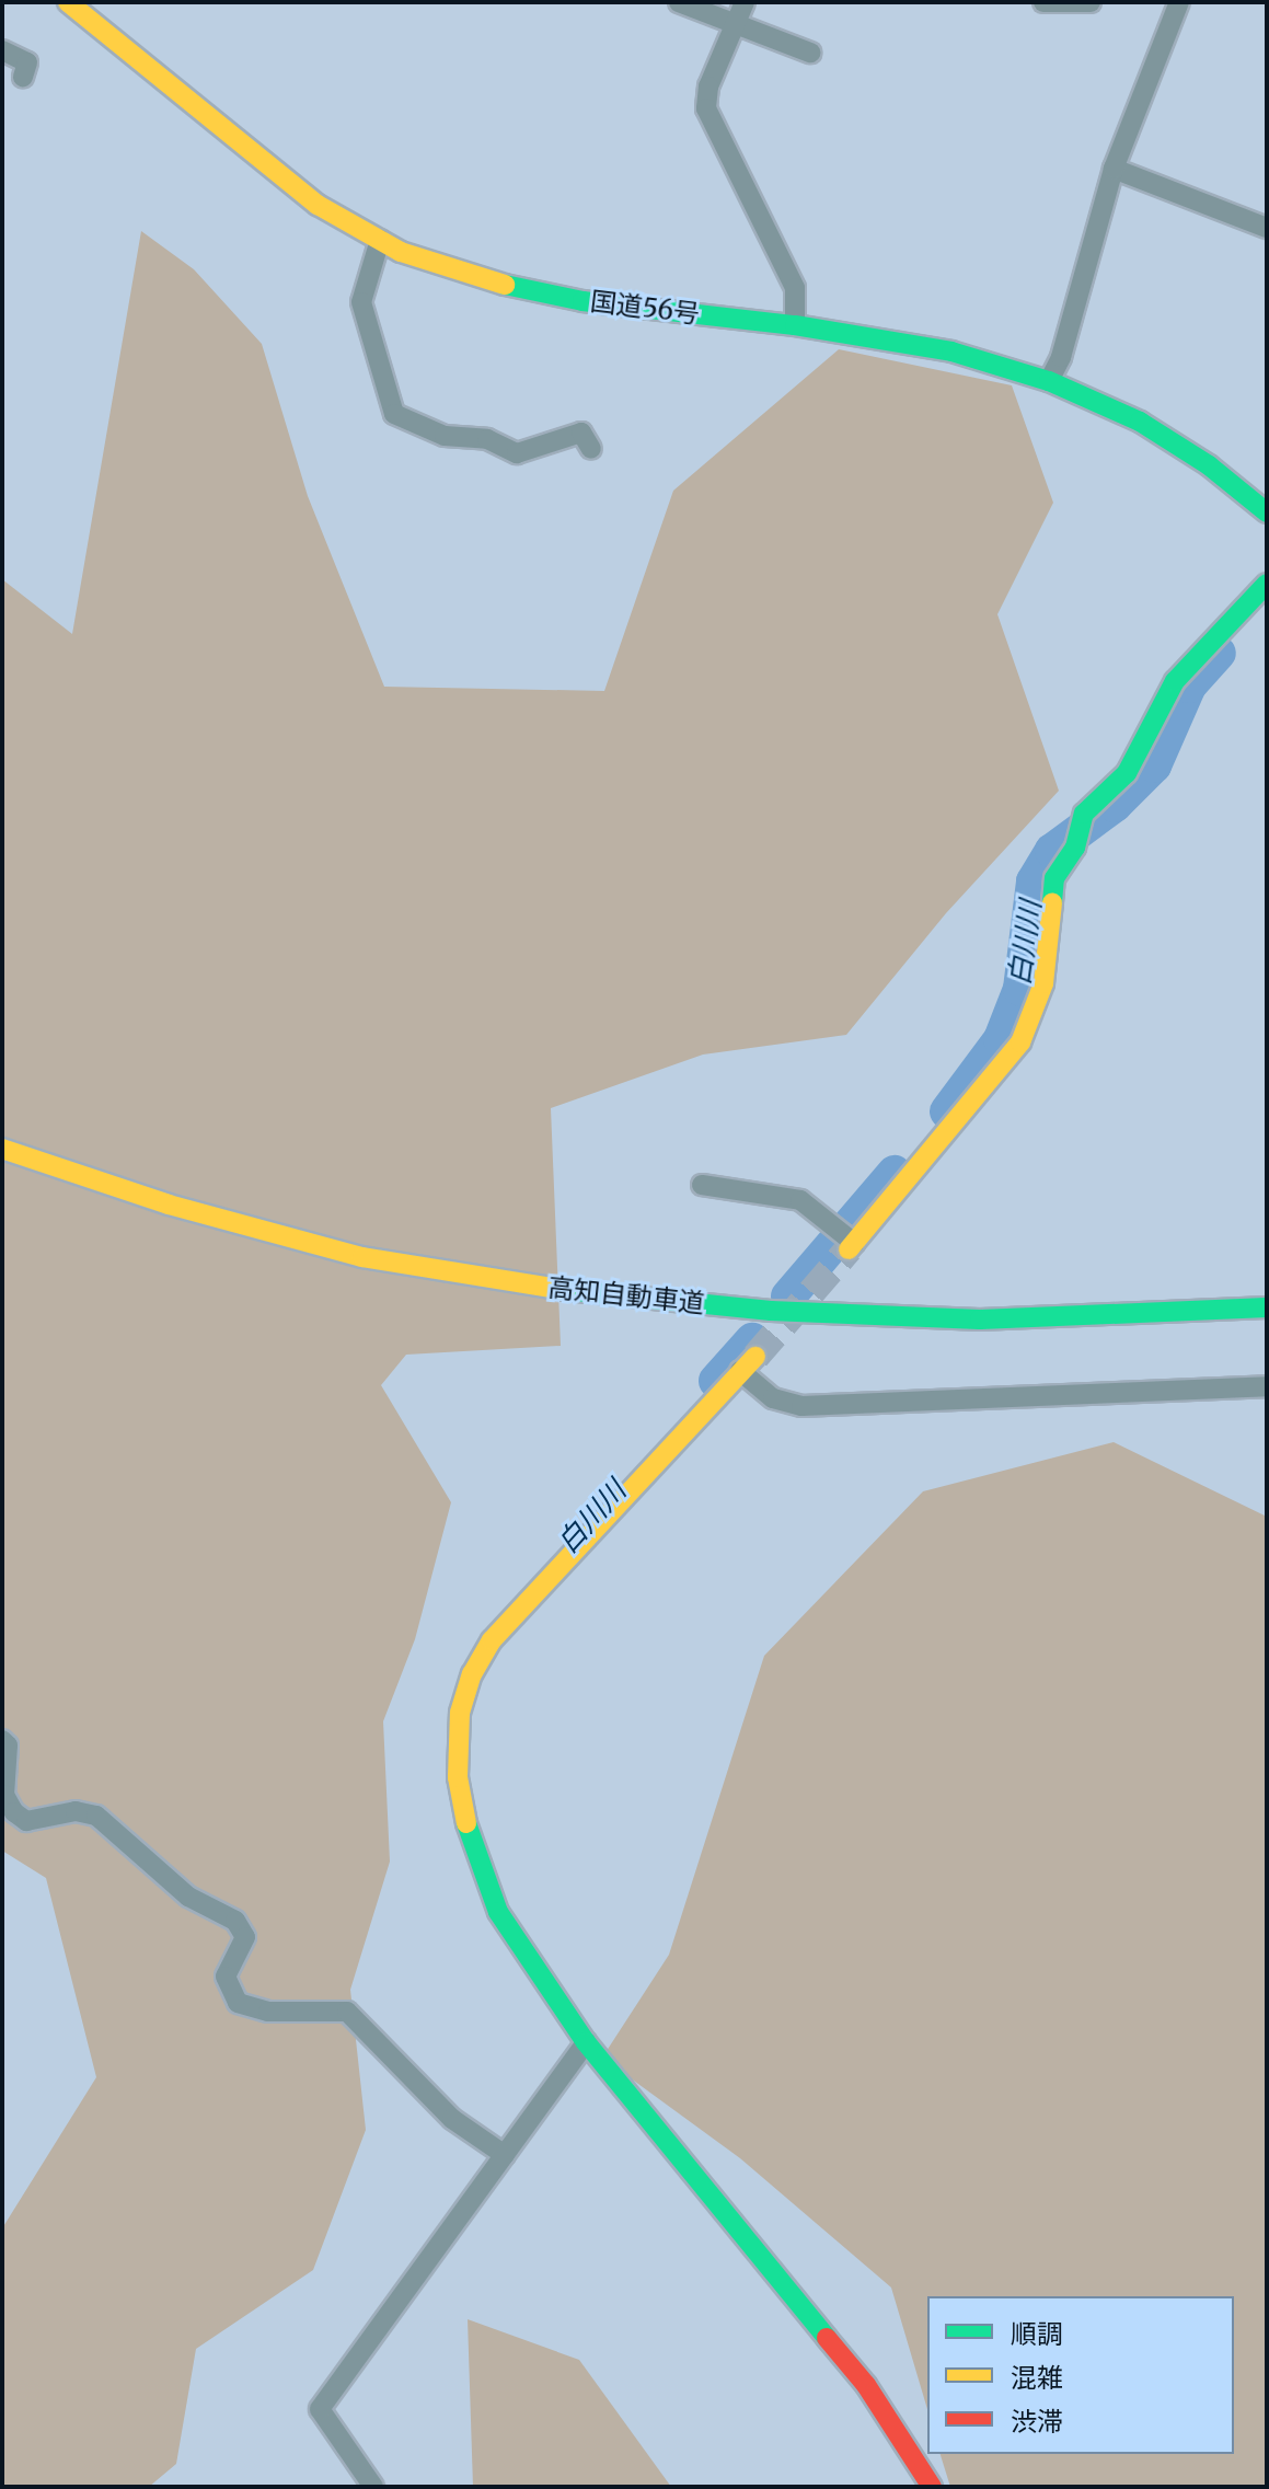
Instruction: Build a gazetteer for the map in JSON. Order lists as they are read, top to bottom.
{
  "streets": {
    "main road": ["国道56号", "高知自動車道"]
  },
  "water": ["白川川"],
  "legend": ["順調", "混雑", "渋滞"]
}
